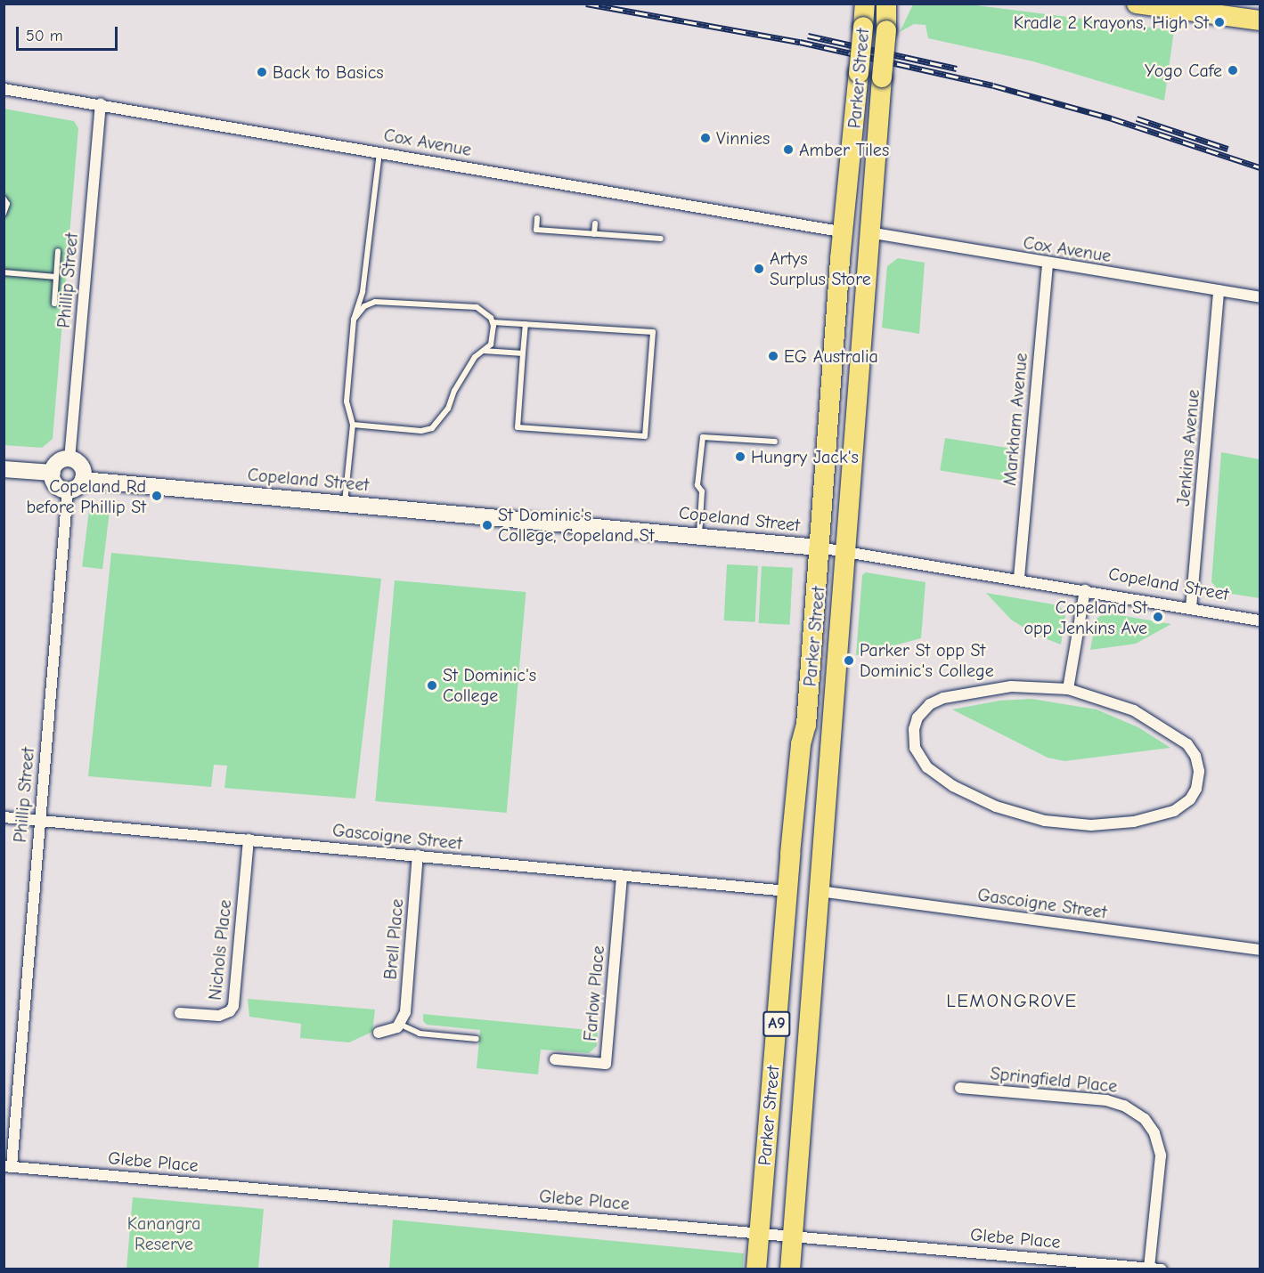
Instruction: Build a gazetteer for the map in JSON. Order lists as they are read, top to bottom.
{
  "streets": {
    "highway": ["Parker Street", "A9"],
    "street": [
      "Cox Avenue",
      "Phillip Street",
      "Markham Avenue",
      "Jenkins Avenue",
      "Copeland Street",
      "Gascoigne Street",
      "Brell Place",
      "Nichols Place",
      "Farlow Place",
      "Springfield Place",
      "Glebe Place"
    ]
  },
  "crossings": [
    ["Parker Street", "Cox Avenue"],
    ["Parker Street", "Copeland Street"],
    ["Parker Street", "Gascoigne Street"],
    ["Parker Street", "Glebe Place"],
    ["Cox Avenue", "Phillip Street"],
    ["Cox Avenue", "Markham Avenue"],
    ["Cox Avenue", "Jenkins Avenue"],
    ["Phillip Street", "Copeland Street"],
    ["Phillip Street", "Gascoigne Street"],
    ["Phillip Street", "Glebe Place"],
    ["Markham Avenue", "Copeland Street"],
    ["Jenkins Avenue", "Copeland Street"],
    ["Gascoigne Street", "Brell Place"],
    ["Gascoigne Street", "Nichols Place"],
    ["Gascoigne Street", "Farlow Place"],
    ["Springfield Place", "Glebe Place"]
  ],
  "districts": ["LEMONGROVE"],
  "parks": ["Kanangra Reserve"],
  "places": [
    "Kradle 2 Krayons, High St",
    "Yogo Cafe",
    "Back to Basics",
    "Vinnies",
    "Amber Tiles",
    "Artys Surplus Store",
    "EG Australia",
    "Hungry Jack's",
    "Copeland Rd before Phillip St",
    "St Dominic's College, Copeland St",
    "Copeland St opp Jenkins Ave",
    "Parker St opp St Dominic's College",
    "St Dominic's College"
  ],
  "scale_bar": "50 m"
}
